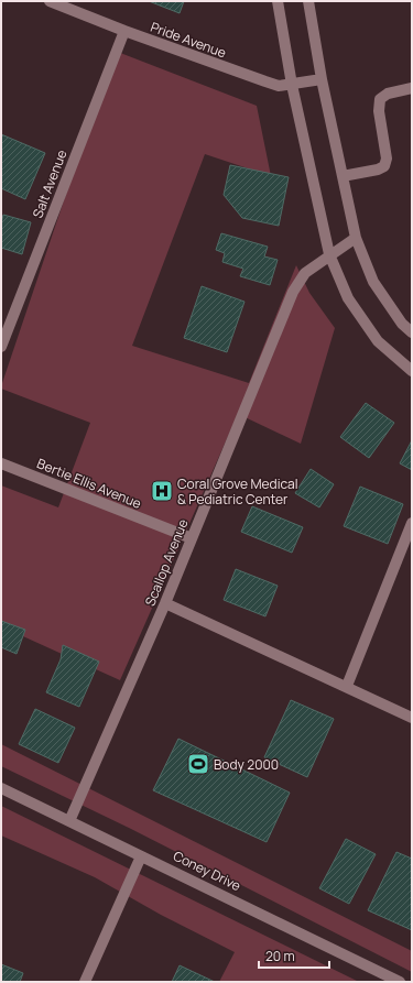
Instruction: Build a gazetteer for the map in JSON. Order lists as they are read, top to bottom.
{
  "streets": {
    "street": [
      "Pride Avenue",
      "Salt Avenue",
      "Bertie Ellis Avenue",
      "Scallop Avenue",
      "Coney Drive"
    ]
  },
  "crossings": [
    ["Pride Avenue", "Salt Avenue"],
    ["Bertie Ellis Avenue", "Scallop Avenue"],
    ["Scallop Avenue", "Coney Drive"]
  ],
  "places": {
    "hospital": ["Coral Grove Medical & Pediatric Center"],
    "sports": ["Body 2000"]
  },
  "scale_bar": "20 m"
}
